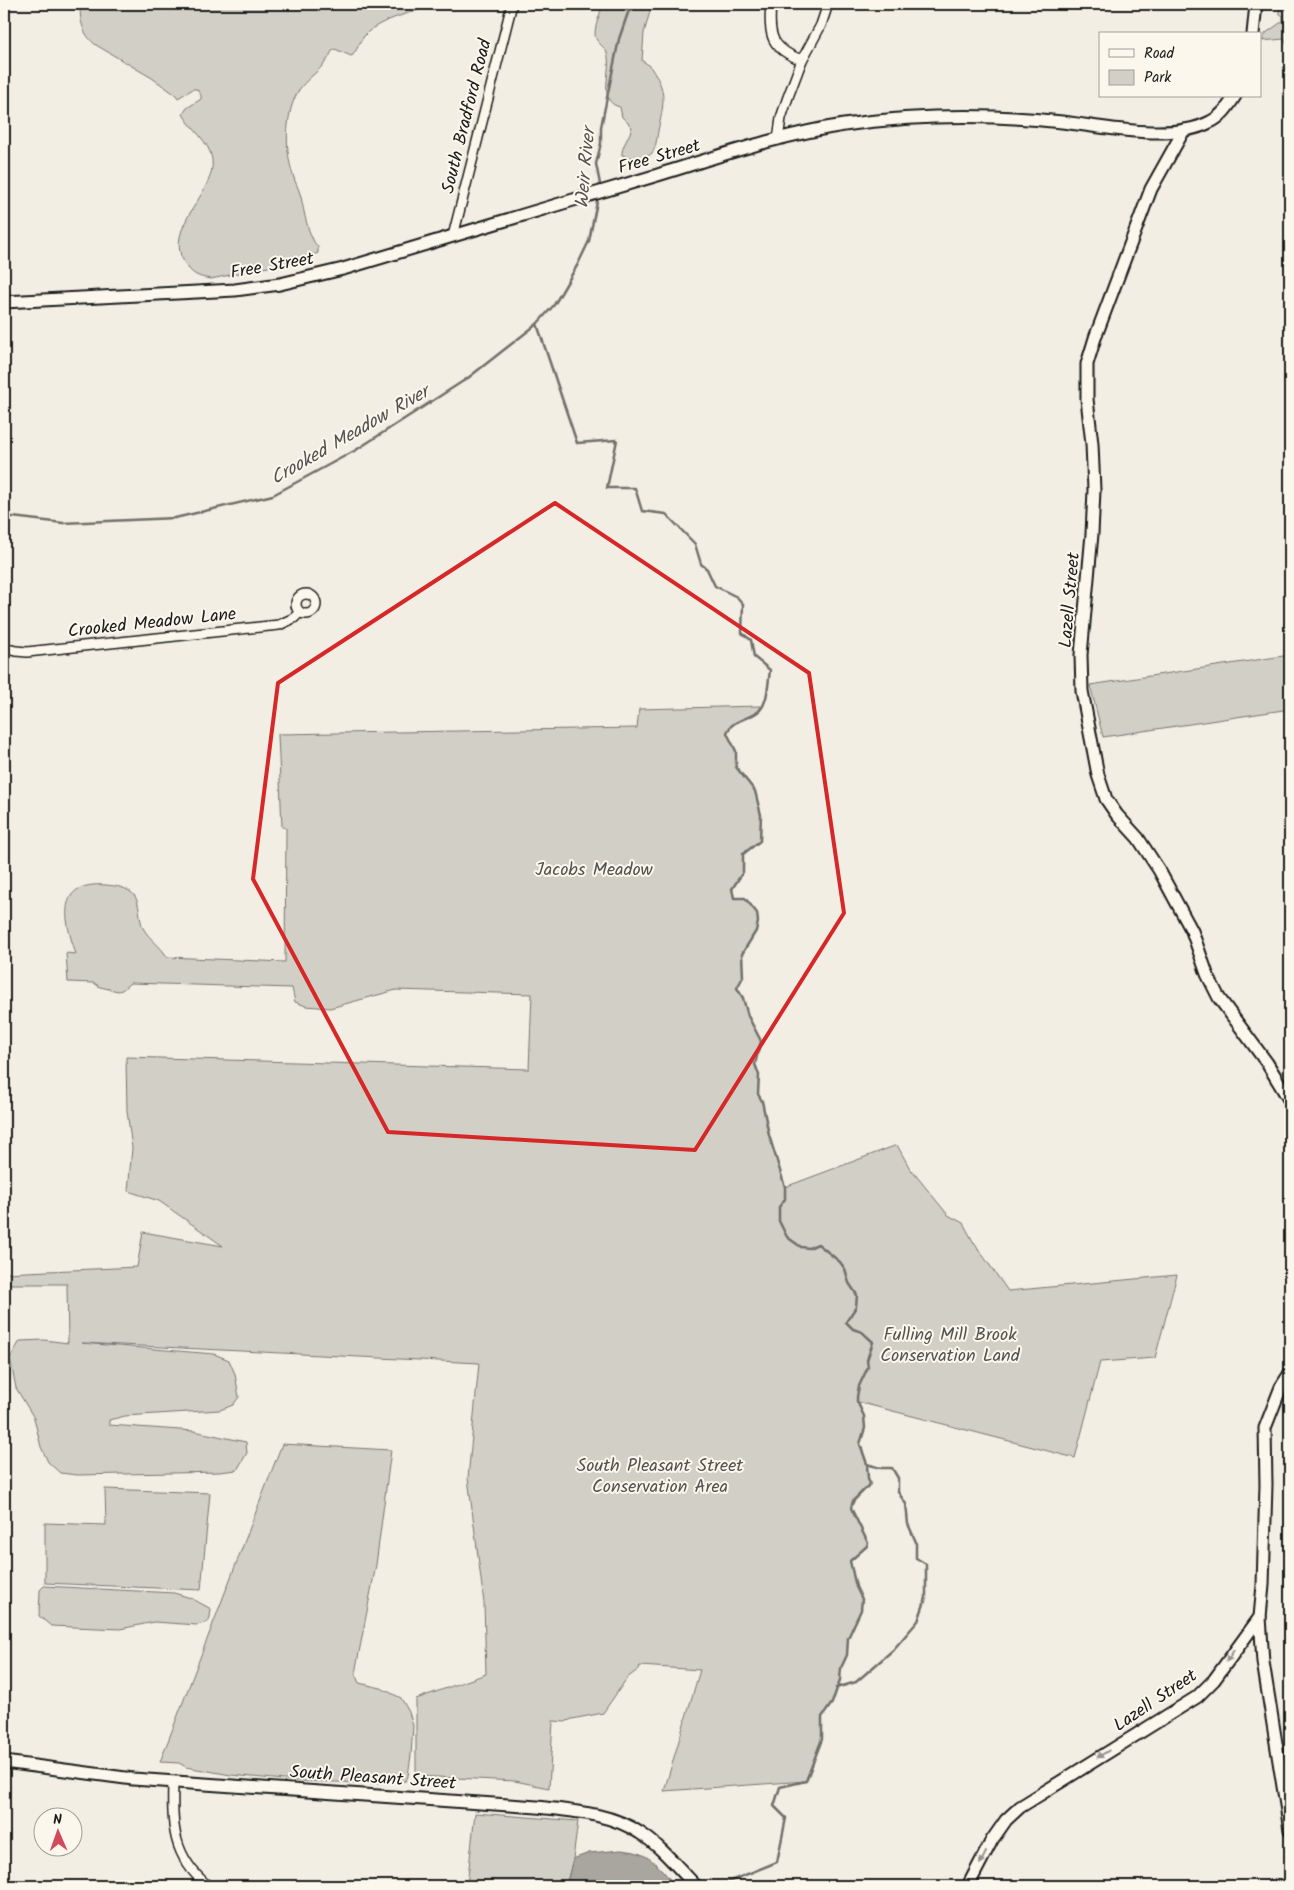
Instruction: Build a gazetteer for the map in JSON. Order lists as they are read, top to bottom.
{
  "streets": {
    "street": [
      "South Bradford Road",
      "Free Street",
      "Lazell Street",
      "Crooked Meadow Lane",
      "South Pleasant Street"
    ]
  },
  "crossings": [
    ["South Bradford Road", "Free Street"],
    ["Free Street", "Lazell Street"]
  ],
  "water": ["Weir River", "Crooked Meadow River"],
  "parks": ["Jacobs Meadow", "Fulling Mill Brook Conservation Land", "South Pleasant Street Conservation Area"],
  "legend": ["Road", "Park"],
  "north": "top"
}
